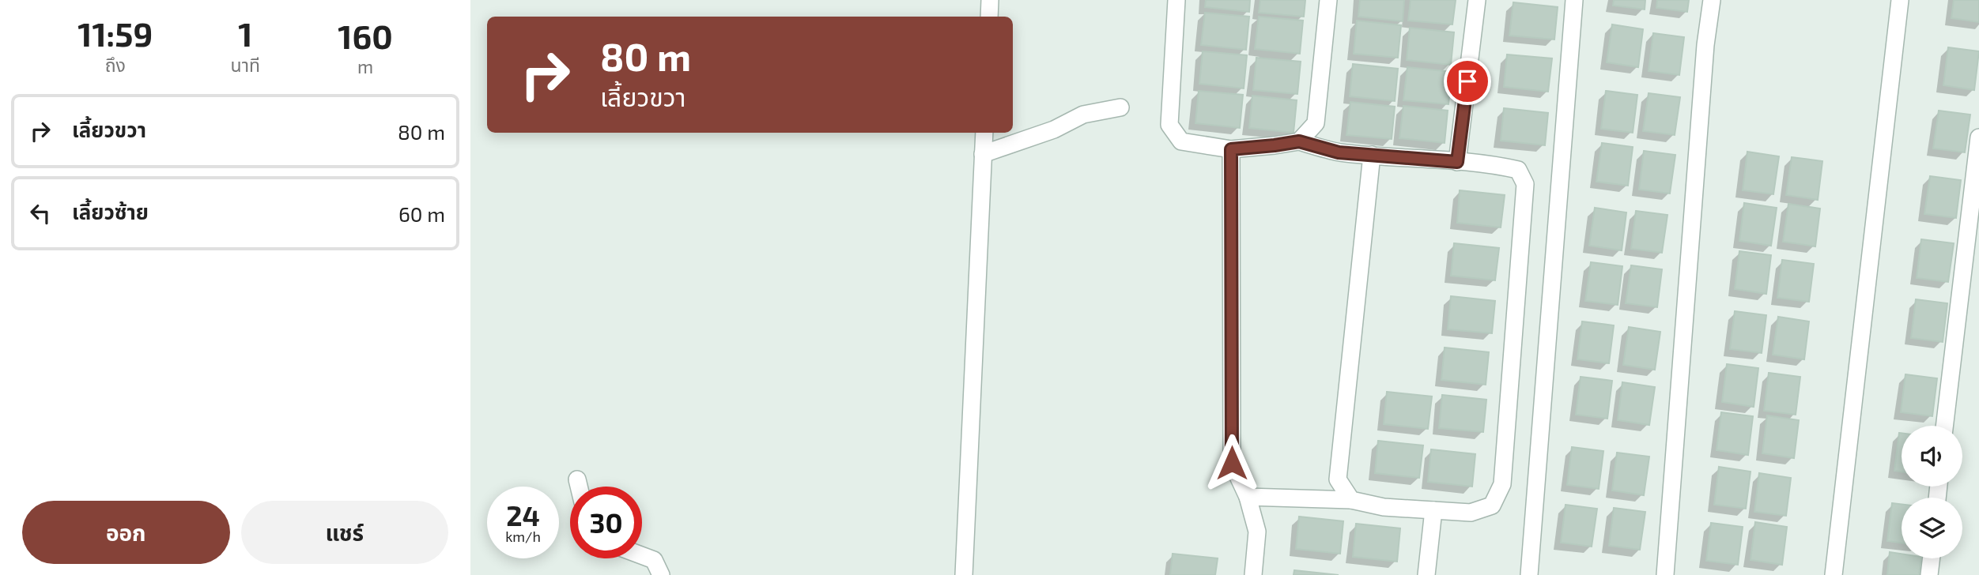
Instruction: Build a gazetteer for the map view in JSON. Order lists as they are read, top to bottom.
{
  "page": {
    "eta": [
      "11:59",
      "ถึง",
      "1",
      "นาที",
      "160",
      "m"
    ],
    "turn": ["80 m", "เลี้ยวขวา"],
    "list": [
      {
        "name": "เลี้ยวขวา",
        "value": "80 m"
      },
      {
        "name": "เลี้ยวซ้าย",
        "value": "60 m"
      }
    ],
    "speed": "24 km/h",
    "limit": "30",
    "buttons": ["ออก", "แชร์"]
  }
}
